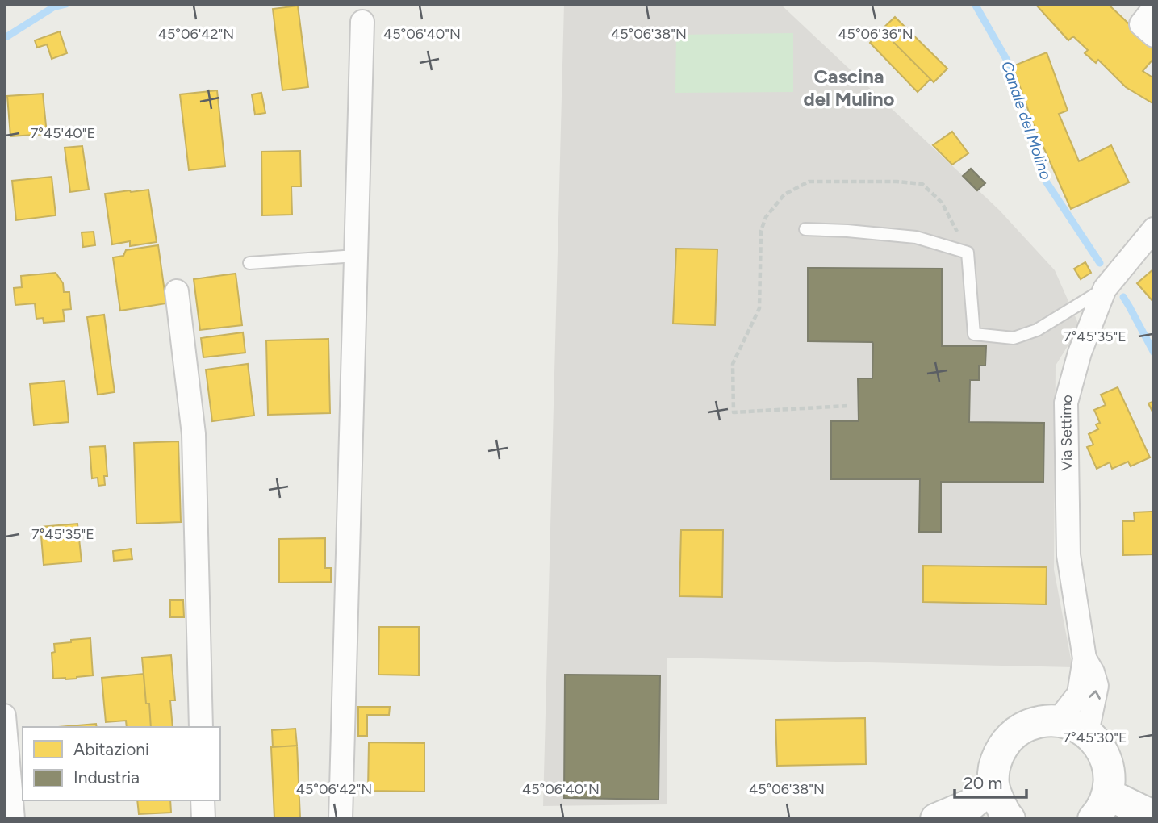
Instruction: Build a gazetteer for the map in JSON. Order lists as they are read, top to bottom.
{
  "streets": {
    "street": ["Via Settimo"]
  },
  "districts": ["Cascina del Mulino"],
  "water": ["Canale del Molino"],
  "legend": ["Abitazioni", "Industria"],
  "scale_bar": "20 m",
  "coordinates": [
    "45°06'42\"N",
    "45°06'40\"N",
    "45°06'38\"N",
    "45°06'36\"N",
    "7°45'40\"E",
    "7°45'35\"E",
    "7°45'30\"E"
  ]
}
